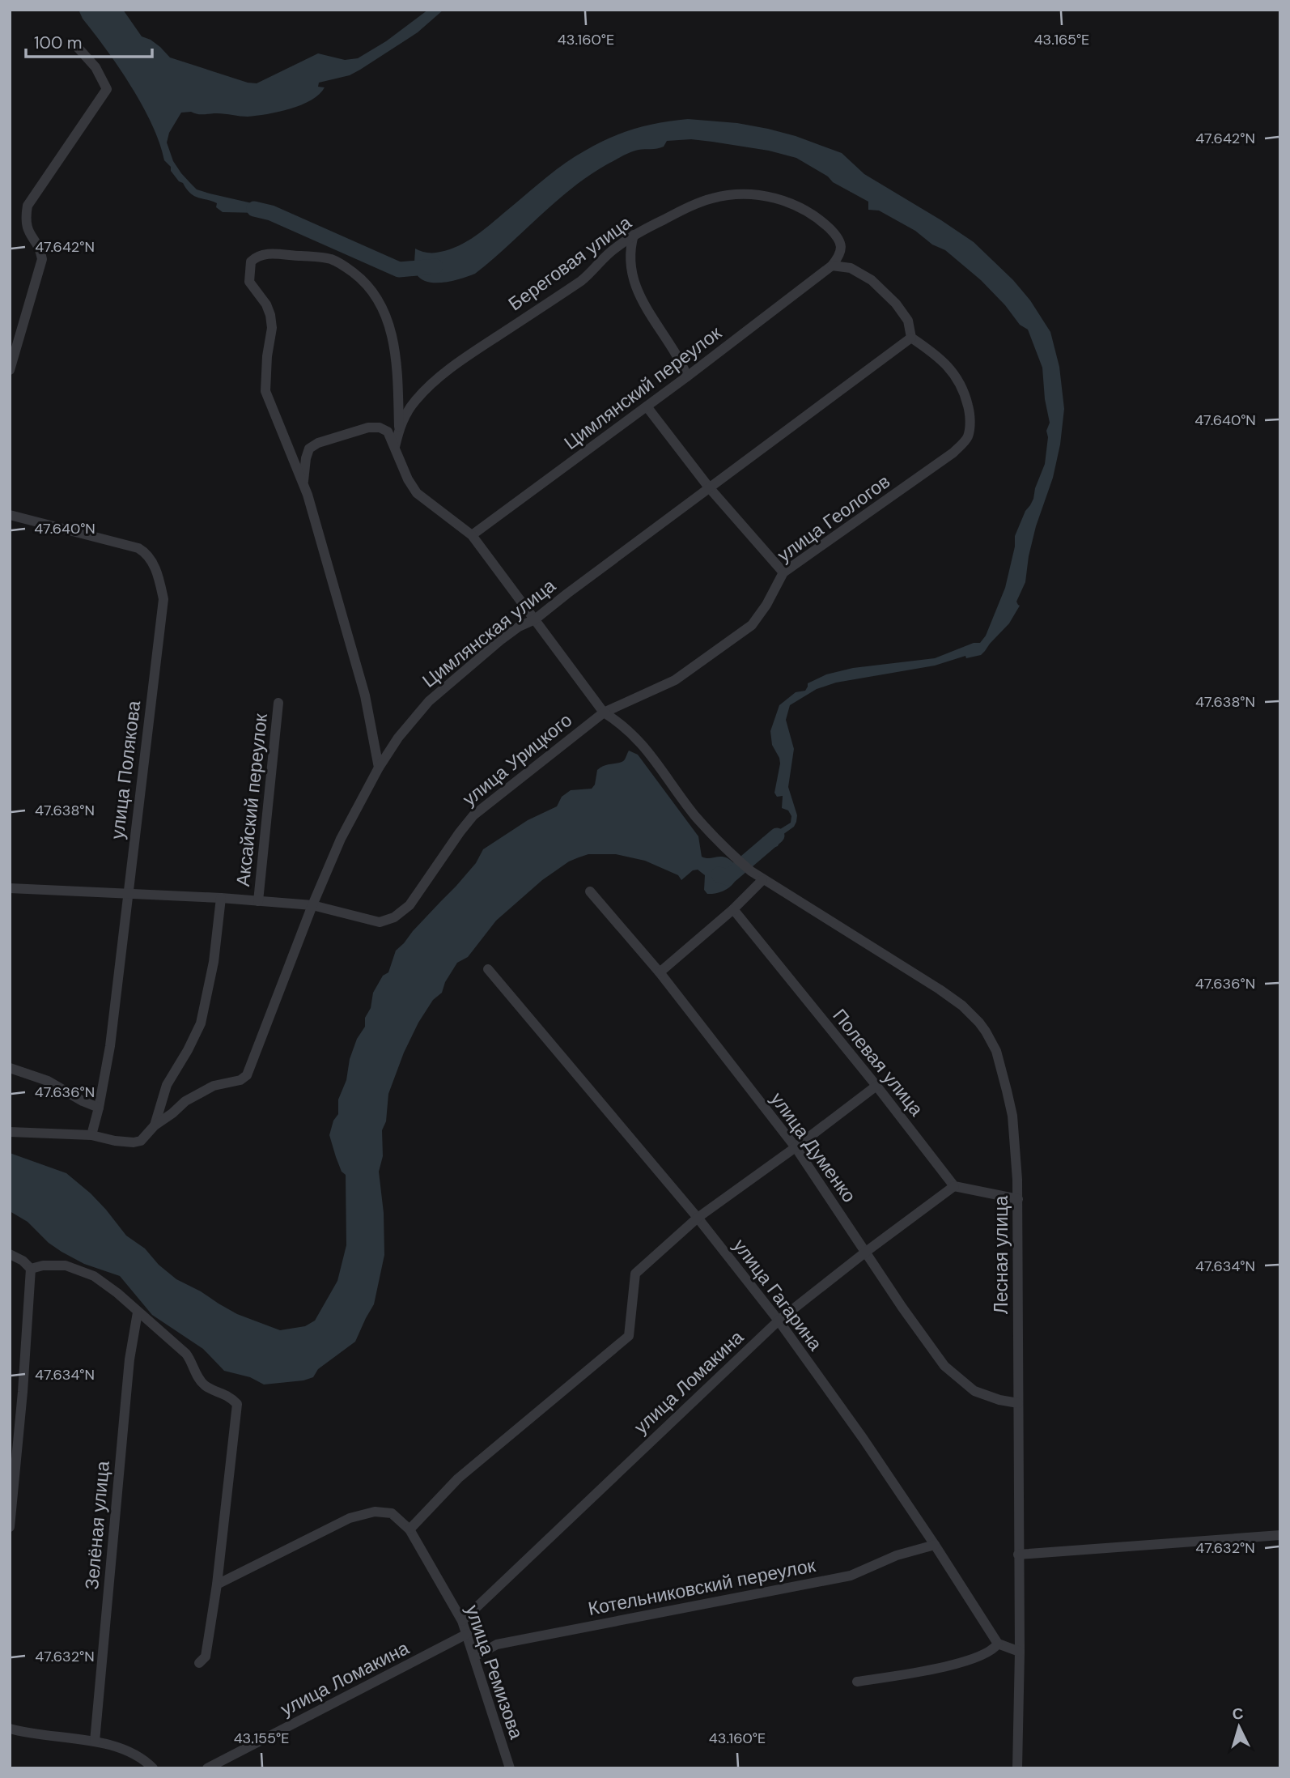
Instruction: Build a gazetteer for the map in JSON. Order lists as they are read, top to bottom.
{
  "streets": {
    "street": [
      "Береговая улица",
      "Цимлянский переулок",
      "улица Геологов",
      "Цимлянская улица",
      "улица Урицкого",
      "улица Полякова",
      "Аксайский переулок",
      "Полевая улица",
      "улица Думенко",
      "Лесная улица",
      "улица Гагарина",
      "улица Ломакина",
      "Зелёная улица",
      "Котельниковский переулок",
      "улица Ремизова"
    ]
  },
  "crossings": [
    ["Береговая улица", "Цимлянский переулок"],
    ["улица Геологов", "Цимлянская улица"],
    ["улица Геологов", "улица Урицкого"],
    ["улица Геологов", "Лесная улица"],
    ["Цимлянская улица", "улица Урицкого"],
    ["Цимлянская улица", "улица Полякова"],
    ["Цимлянская улица", "Аксайский переулок"],
    ["улица Урицкого", "улица Полякова"],
    ["улица Урицкого", "Аксайский переулок"],
    ["улица Урицкого", "Лесная улица"],
    ["Полевая улица", "улица Ломакина"],
    ["улица Думенко", "Лесная улица"],
    ["улица Думенко", "улица Ломакина"],
    ["улица Гагарина", "улица Ломакина"],
    ["улица Гагарина", "Котельниковский переулок"],
    ["улица Ломакина", "улица Ремизова"],
    ["Котельниковский переулок", "улица Ремизова"]
  ],
  "scale_bar": "100 m",
  "north": "top",
  "coordinates": [
    "43.160°E",
    "43.165°E",
    "47.642°N",
    "47.640°N",
    "47.638°N",
    "47.636°N",
    "47.634°N",
    "47.632°N",
    "43.155°E"
  ]
}
